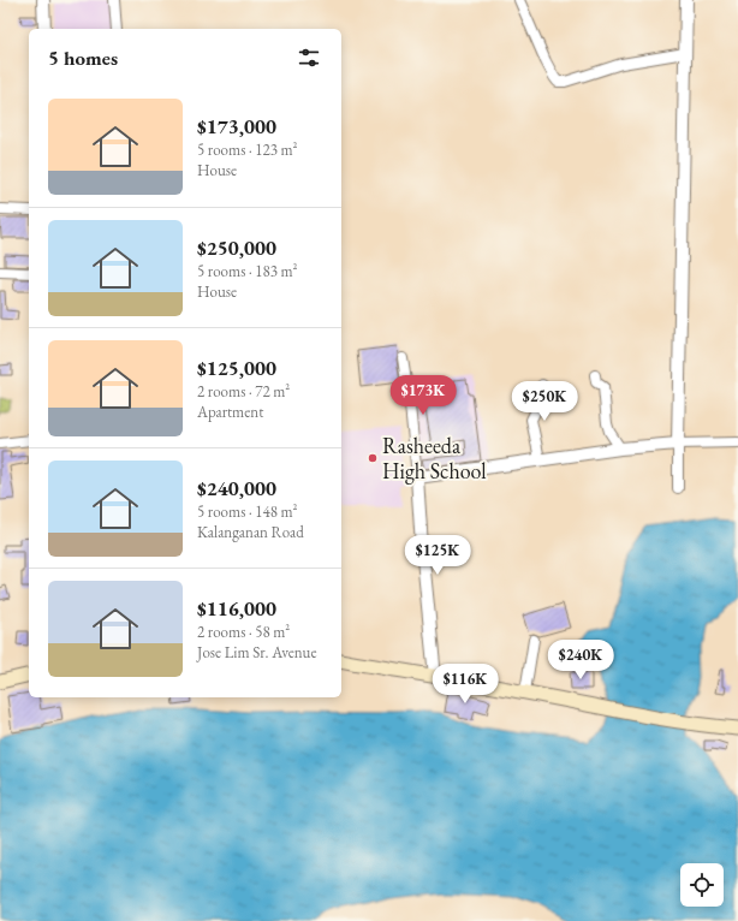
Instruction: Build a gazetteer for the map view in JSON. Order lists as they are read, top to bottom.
{
  "places": ["Rasheeda High School"],
  "page": {
    "heading": "5 homes",
    "list": [
      {
        "name": "$173,000",
        "note": "5 rooms · 123 m² · House"
      },
      {
        "name": "$250,000",
        "note": "5 rooms · 183 m² · House"
      },
      {
        "name": "$125,000",
        "note": "2 rooms · 72 m² · Apartment"
      },
      {
        "name": "$240,000",
        "note": "5 rooms · 148 m² · Kalanganan Road"
      },
      {
        "name": "$116,000",
        "note": "2 rooms · 58 m² · Jose Lim Sr. Avenue"
      }
    ],
    "price": [
      "$173K",
      "$250K",
      "$125K",
      "$240K",
      "$116K"
    ]
  }
}
